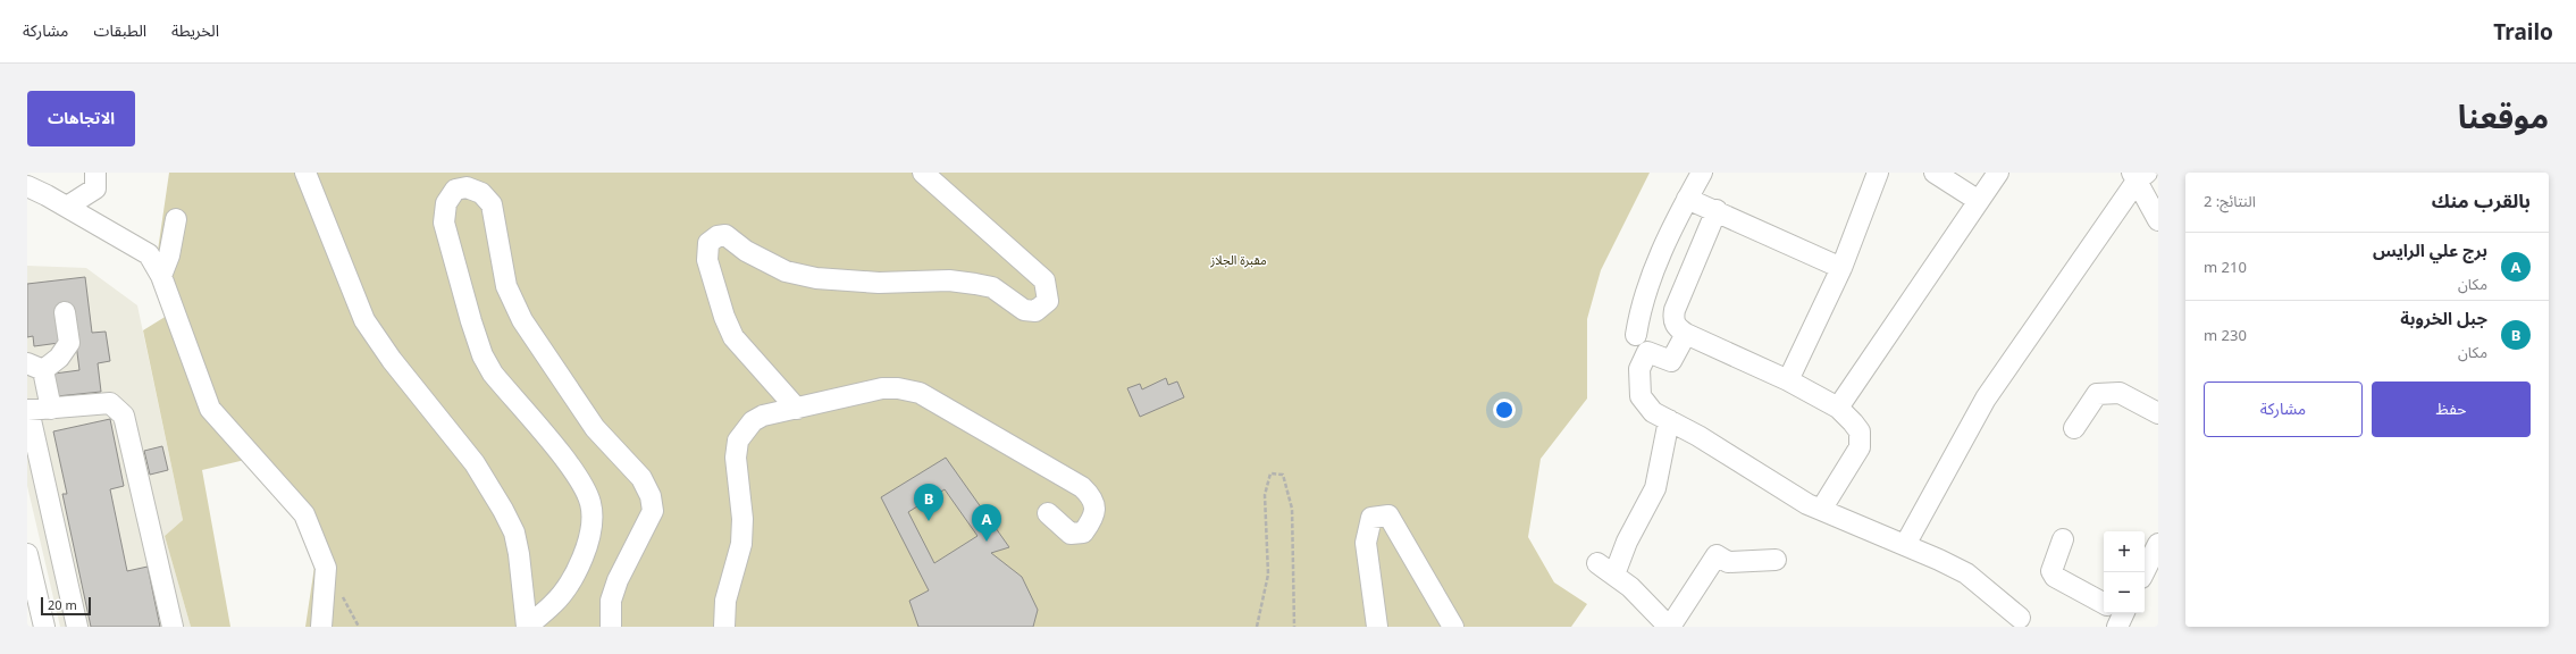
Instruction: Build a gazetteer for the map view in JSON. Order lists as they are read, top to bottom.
{
  "parks": ["مقبرة الجلاز"],
  "scale_bar": "20 m",
  "page": {
    "header": "Trailo",
    "nav": ["الخريطة", "الطبقات", "مشاركة"],
    "title": "موقعنا",
    "buttons": [
      "الاتجاهات",
      ["حفظ", "مشاركة"]
    ],
    "heading": ["بالقرب منك", "النتائج: 2"],
    "list": [
      {
        "mark": "A",
        "name": "برج علي الرايس",
        "note": "مكان",
        "value": "210 m"
      },
      {
        "mark": "B",
        "name": "جبل الخروبة",
        "note": "مكان",
        "value": "230 m"
      }
    ],
    "pins": ["B", "A"],
    "map_buttons": ["+", "−"],
    "scale": "20 m"
  }
}
